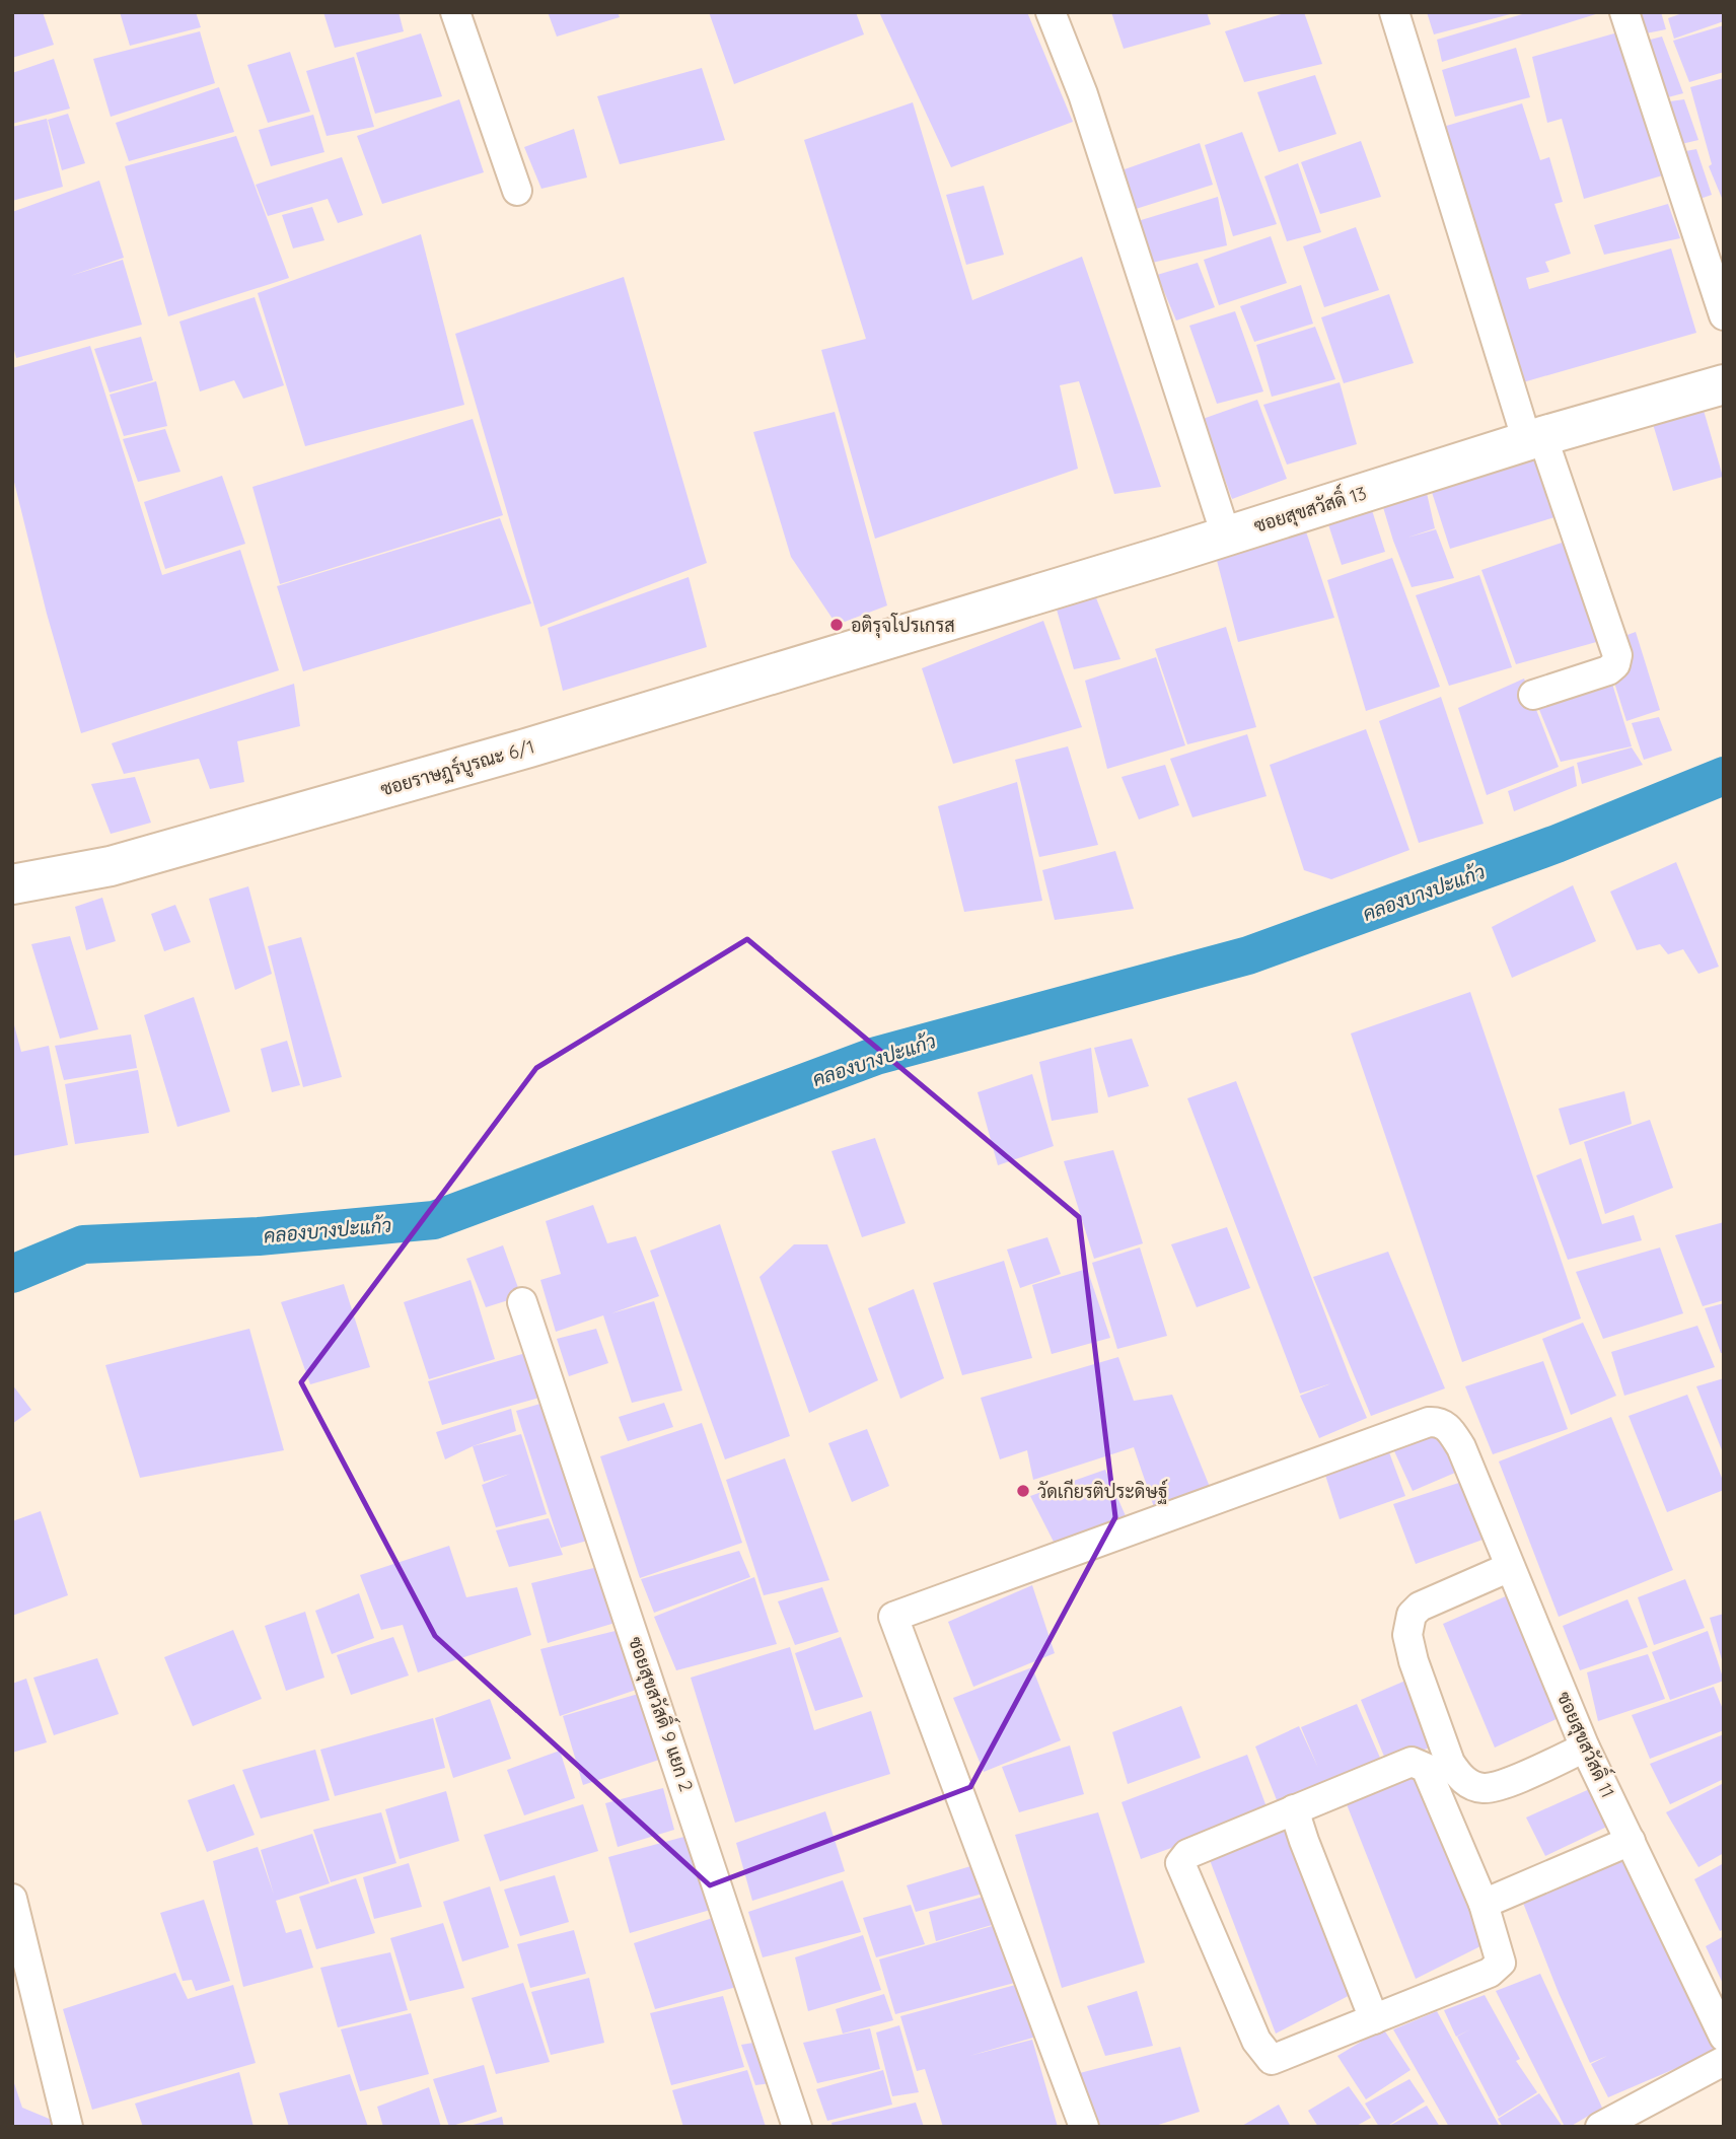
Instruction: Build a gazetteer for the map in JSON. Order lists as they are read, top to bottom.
{
  "streets": {
    "street": [
      "ซอยสุขสวัสดิ์ 13",
      "ซอยราษฎร์บูรณะ 6/1",
      "ซอยสุขสวัสดิ์ 9 แยก 2",
      "ซอยสุขสวัสดิ์ 11"
    ]
  },
  "crossings": [
    ["ซอยสุขสวัสดิ์ 13", "ซอยราษฎร์บูรณะ 6/1"]
  ],
  "water": ["คลองบางปะแก้ว"],
  "places": ["อติรุจโปรเกรส", "วัดเกียรติประดิษฐ์"]
}
